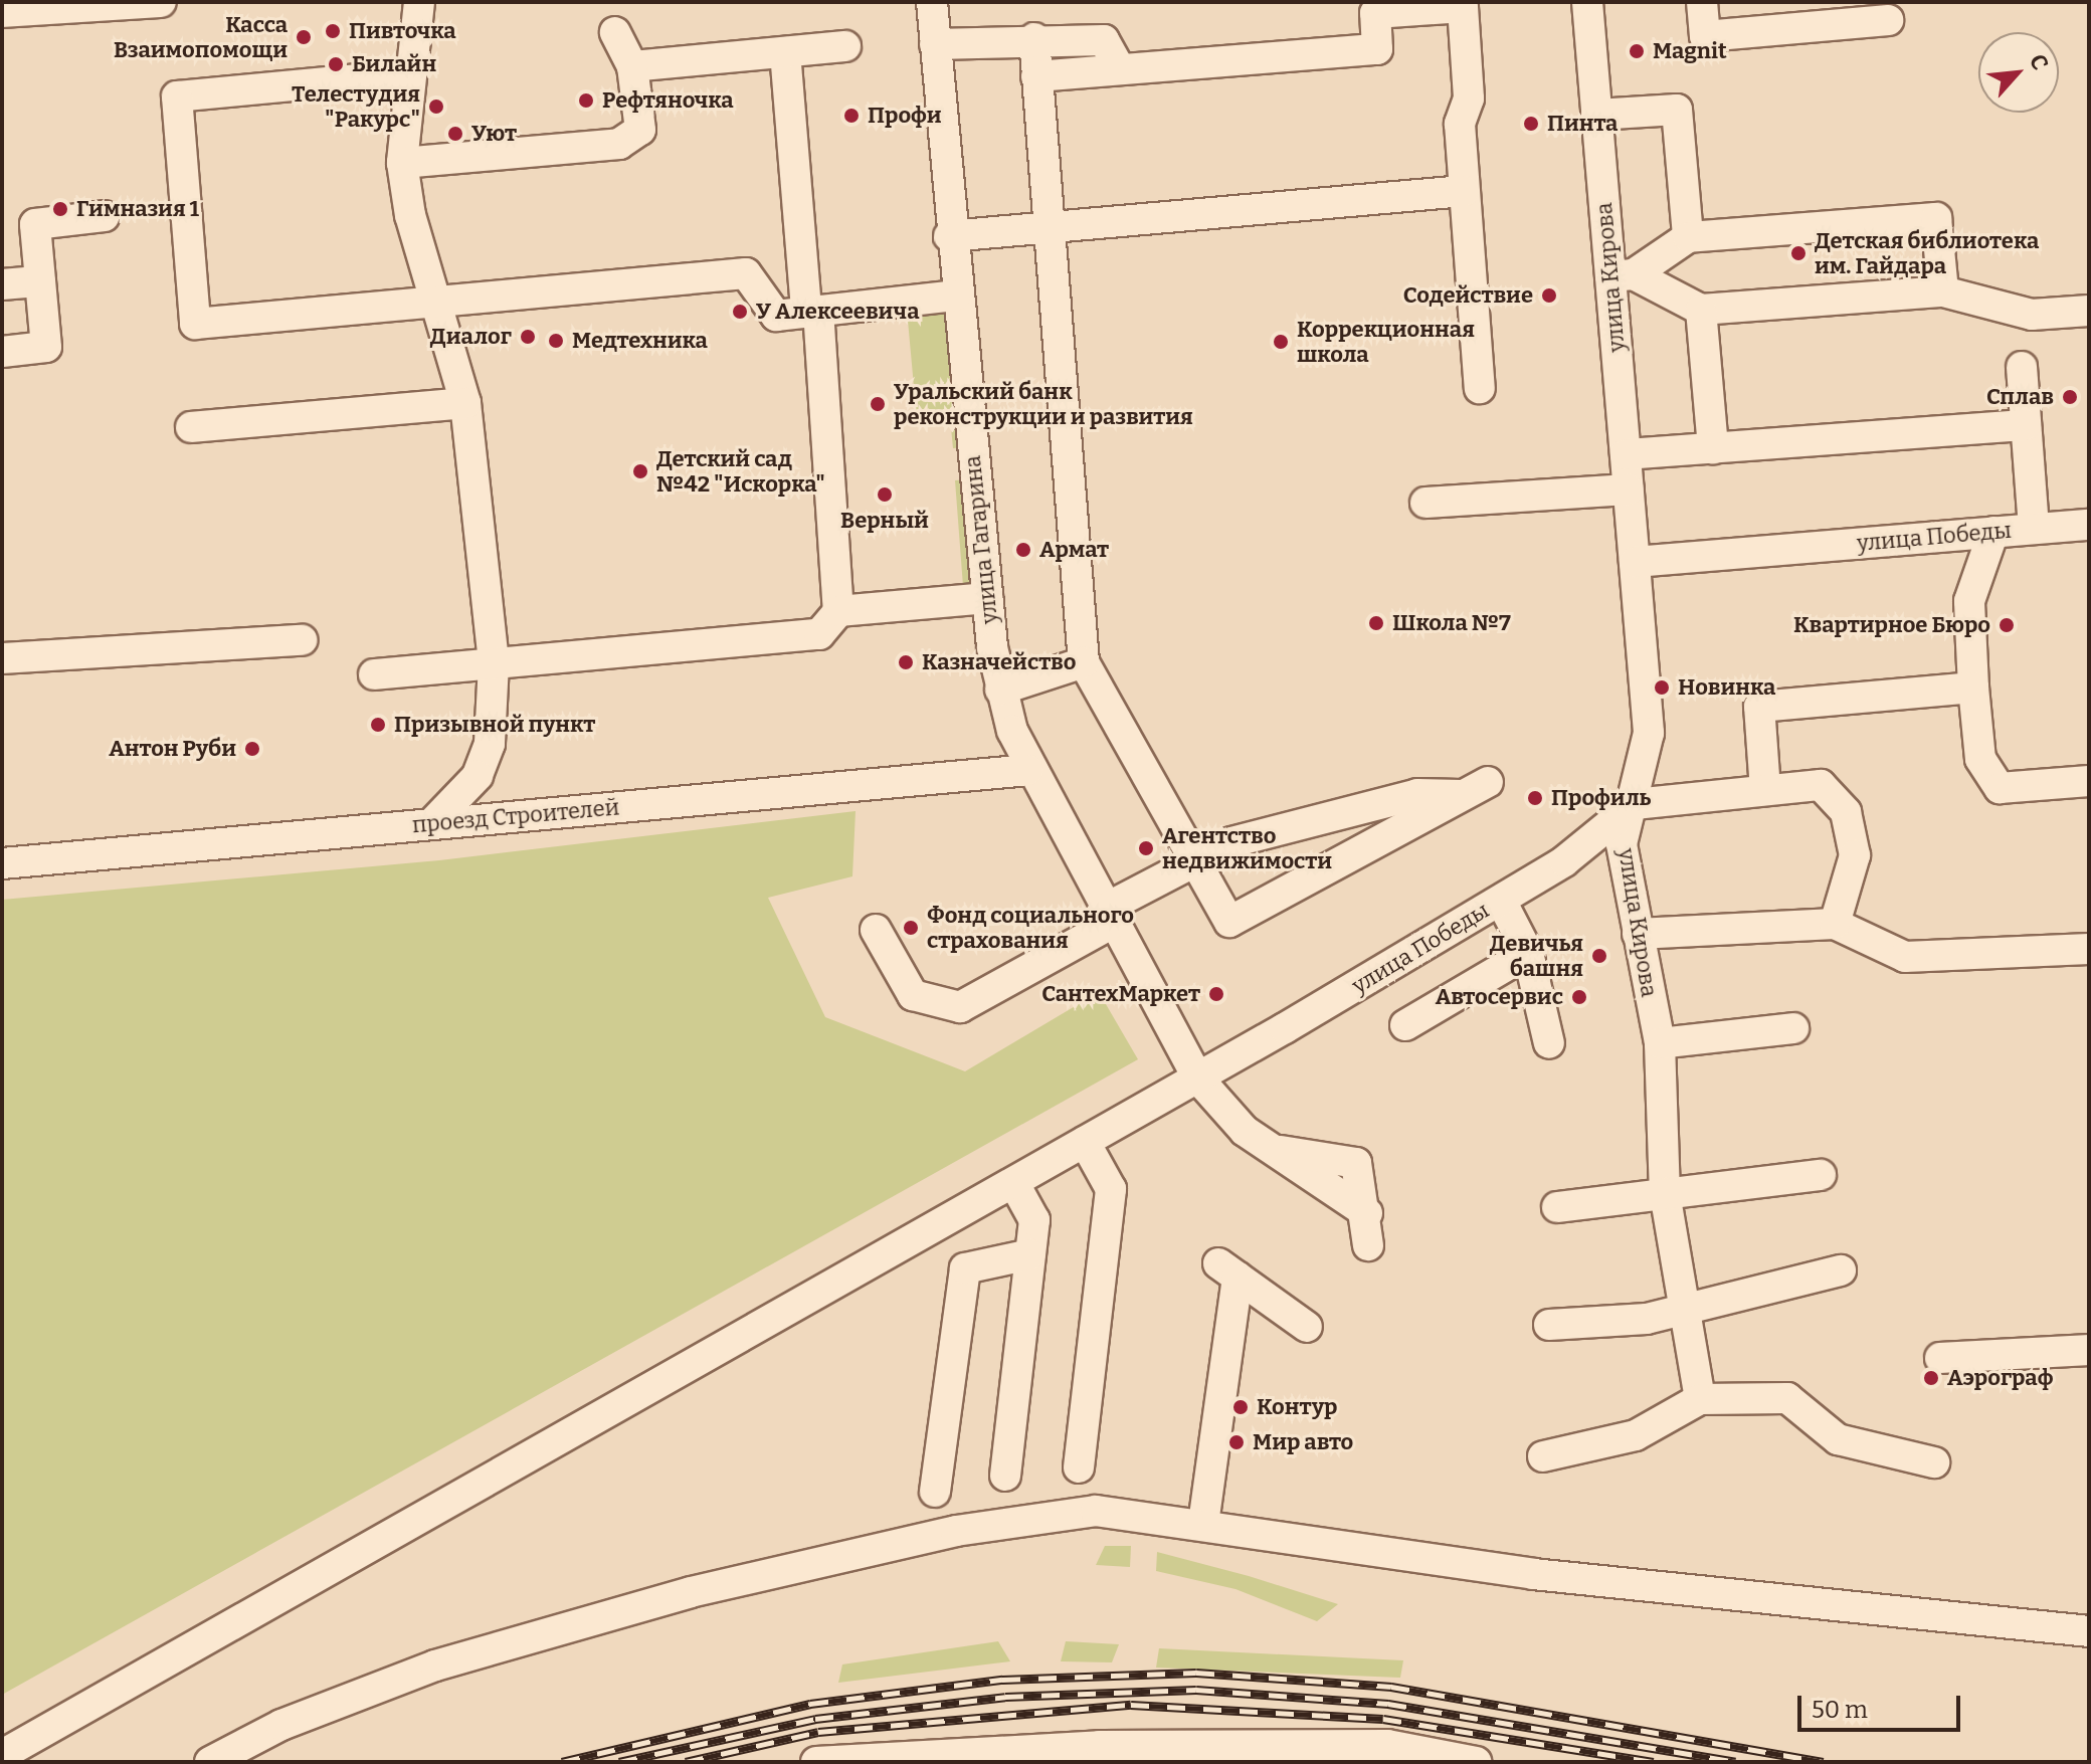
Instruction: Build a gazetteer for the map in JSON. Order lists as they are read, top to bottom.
{
  "streets": {
    "street": [
      "улица Кирова",
      "улица Победы",
      "улица Гагарина",
      "проезд Строителей"
    ]
  },
  "crossings": [
    ["улица Кирова", "улица Победы"],
    ["улица Победы", "улица Гагарина"],
    ["улица Гагарина", "проезд Строителей"]
  ],
  "places": [
    "Пивточка",
    "Касса Взаимопомощи",
    "Magnit",
    "Билайн",
    "Рефтяночка",
    "Телестудия \"Ракурс\"",
    "Профи",
    "Пинта",
    "Уют",
    "Гимназия 1",
    "Детская библиотека им. Гайдара",
    "Содействие",
    "У Алексеевича",
    "Диалог",
    "Медтехника",
    "Коррекционная школа",
    "Сплав",
    "Уральский банк реконструкции и развития",
    "Детский сад №42 \"Искорка\"",
    "Верный",
    "Армат",
    "Школа №7",
    "Квартирное Бюро",
    "Казначейство",
    "Новинка",
    "Призывной пункт",
    "Антон Руби",
    "Профиль",
    "Агентство недвижимости",
    "Фонд социального страхования",
    "Девичья башня",
    "СантехМаркет",
    "Автосервис",
    "Аэрограф",
    "Контур",
    "Мир авто"
  ],
  "scale_bar": "50 m",
  "north": "top right"
}
